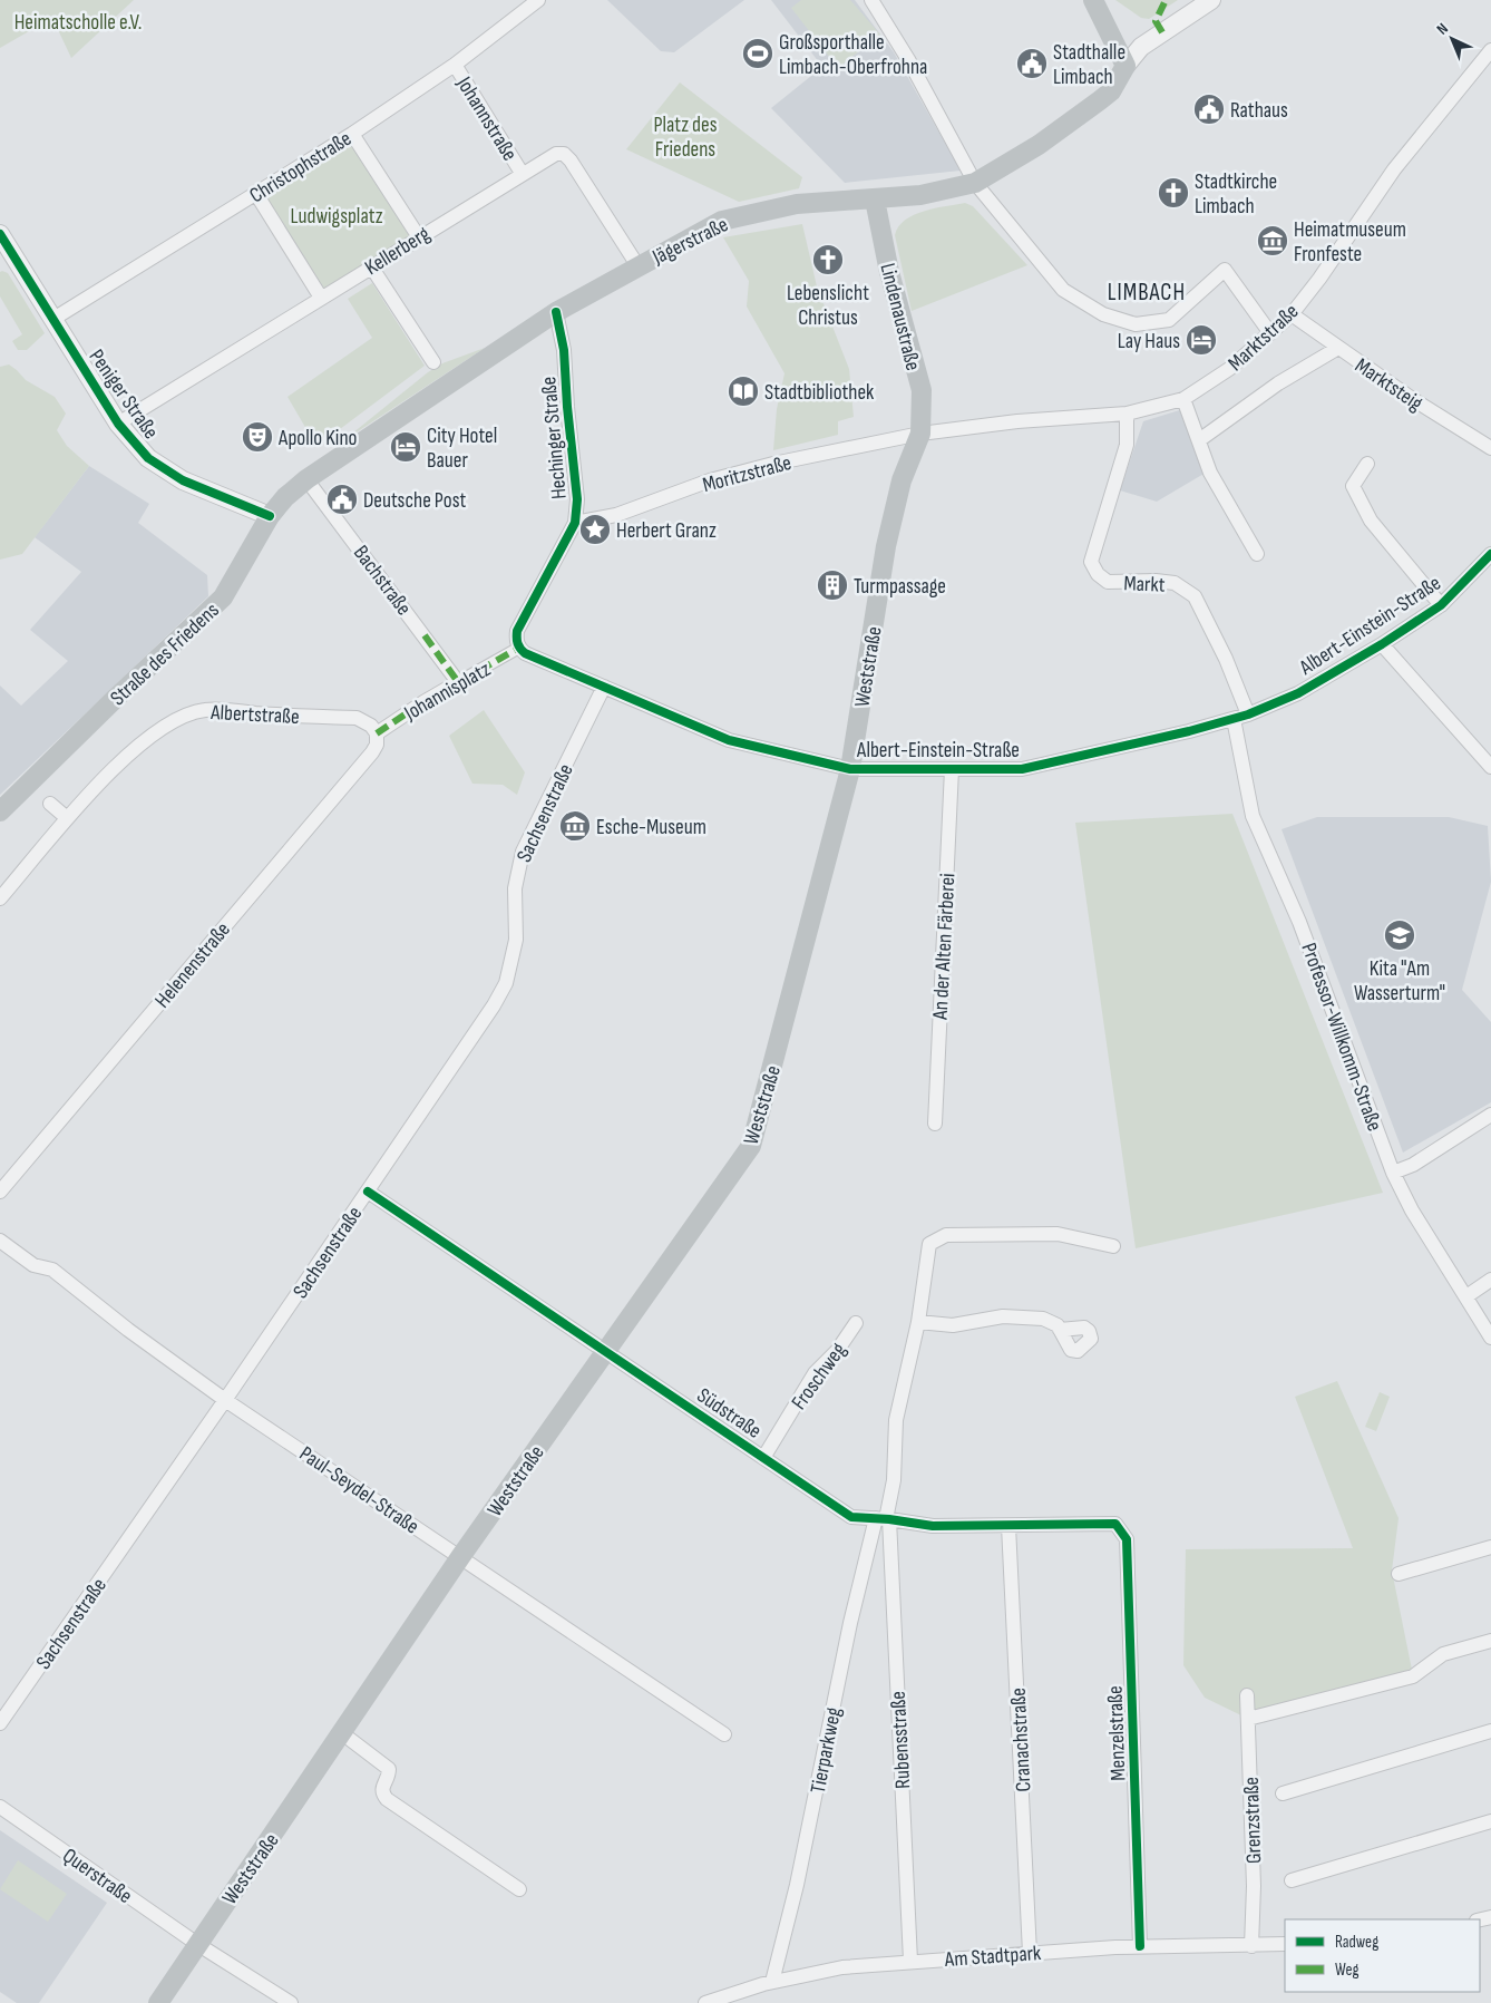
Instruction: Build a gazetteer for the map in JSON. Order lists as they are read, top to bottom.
{
  "streets": {
    "main road": [
      "Jägerstraße",
      "Lindenaustraße",
      "Straße des Friedens",
      "Weststraße"
    ],
    "street": [
      "Johannstraße",
      "Christophstraße",
      "Kellerberg",
      "Marktstraße",
      "Marktsteig",
      "Peniger Straße",
      "Hechinger Straße",
      "Moritzstraße",
      "Bachstraße",
      "Markt",
      "Albert-Einstein-Straße",
      "Johannisplatz",
      "Albertstraße",
      "Sachsenstraße",
      "An der Alten Färberei",
      "Helenenstraße",
      "Professor-Willkomm-Straße",
      "Froschweg",
      "Südstraße",
      "Paul-Seydel-Straße",
      "Menzelstraße",
      "Rubensstraße",
      "Cranachstraße",
      "Tierparkweg",
      "Grenzstraße",
      "Querstraße",
      "Am Stadtpark"
    ]
  },
  "crossings": [
    ["Johannstraße", "Christophstraße"],
    ["Johannstraße", "Kellerberg"],
    ["Christophstraße", "Peniger Straße"],
    ["Jägerstraße", "Kellerberg"],
    ["Jägerstraße", "Lindenaustraße"],
    ["Jägerstraße", "Hechinger Straße"],
    ["Jägerstraße", "Bachstraße"],
    ["Jägerstraße", "Straße des Friedens"],
    ["Kellerberg", "Peniger Straße"],
    ["Lindenaustraße", "Marktstraße"],
    ["Lindenaustraße", "Moritzstraße"],
    ["Lindenaustraße", "Weststraße"],
    ["Marktstraße", "Marktsteig"],
    ["Marktstraße", "Moritzstraße"],
    ["Marktstraße", "Markt"],
    ["Marktstraße", "Weststraße"],
    ["Peniger Straße", "Straße des Friedens"],
    ["Hechinger Straße", "Moritzstraße"],
    ["Hechinger Straße", "Albert-Einstein-Straße"],
    ["Hechinger Straße", "Johannisplatz"],
    ["Moritzstraße", "Weststraße"],
    ["Bachstraße", "Straße des Friedens"],
    ["Bachstraße", "Johannisplatz"],
    ["Markt", "Albert-Einstein-Straße"],
    ["Albert-Einstein-Straße", "Weststraße"],
    ["Albert-Einstein-Straße", "Johannisplatz"],
    ["Albert-Einstein-Straße", "Sachsenstraße"],
    ["Albert-Einstein-Straße", "An der Alten Färberei"],
    ["Albert-Einstein-Straße", "Professor-Willkomm-Straße"],
    ["Weststraße", "Südstraße"],
    ["Weststraße", "Paul-Seydel-Straße"],
    ["Weststraße", "Querstraße"],
    ["Johannisplatz", "Albertstraße"],
    ["Johannisplatz", "Helenenstraße"],
    ["Albertstraße", "Helenenstraße"],
    ["Sachsenstraße", "Südstraße"],
    ["Sachsenstraße", "Paul-Seydel-Straße"],
    ["Froschweg", "Südstraße"],
    ["Südstraße", "Menzelstraße"],
    ["Südstraße", "Rubensstraße"],
    ["Südstraße", "Cranachstraße"],
    ["Südstraße", "Tierparkweg"],
    ["Menzelstraße", "Am Stadtpark"],
    ["Rubensstraße", "Tierparkweg"],
    ["Rubensstraße", "Am Stadtpark"],
    ["Cranachstraße", "Am Stadtpark"],
    ["Tierparkweg", "Am Stadtpark"],
    ["Grenzstraße", "Am Stadtpark"]
  ],
  "districts": ["LIMBACH"],
  "parks": ["Heimatscholle e.V.", "Platz des Friedens", "Ludwigsplatz"],
  "places": {
    "sports": ["Großsporthalle Limbach-Oberfrohna"],
    "public building": ["Stadthalle Limbach", "Rathaus", "Deutsche Post"],
    "church": ["Stadtkirche Limbach", "Lebenslicht Christus"],
    "museum": ["Heimatmuseum Fronfeste", "Esche-Museum"],
    "hotel": ["Lay Haus", "City Hotel Bauer"],
    "library": ["Stadtbibliothek"],
    "theatre": ["Apollo Kino"],
    "place": ["Herbert Granz"],
    "building": ["Turmpassage"],
    "school or university": ["Kita \"Am Wasserturm\""]
  },
  "legend": ["Radweg", "Weg"],
  "north": "top left"
}
